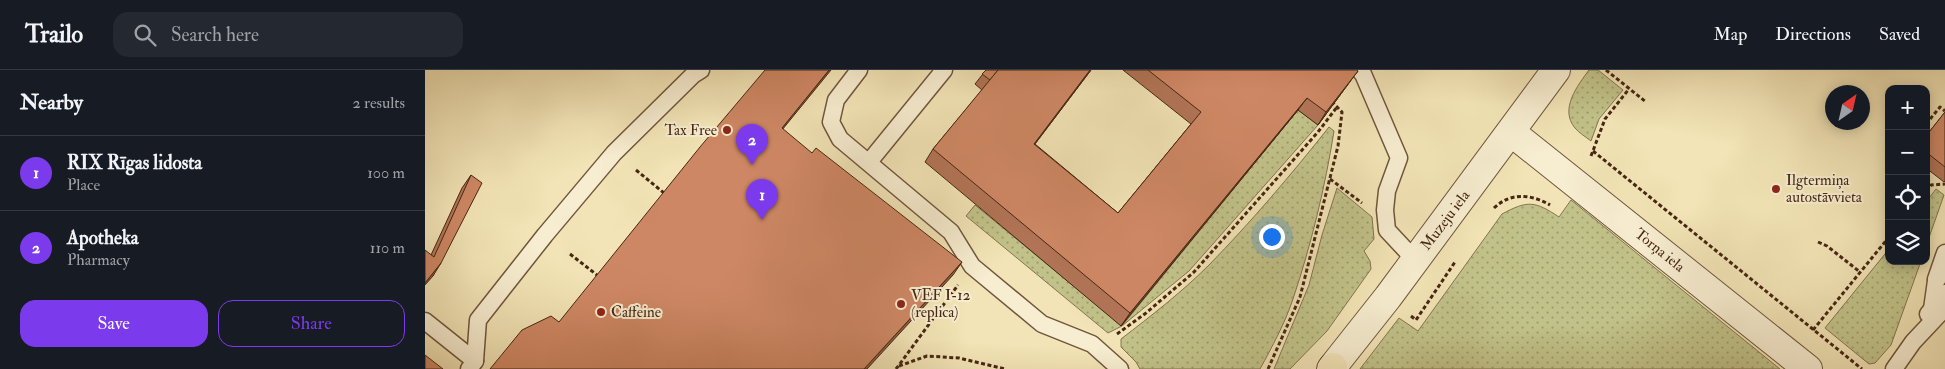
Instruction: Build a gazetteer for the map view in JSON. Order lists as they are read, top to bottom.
{
  "streets": {
    "street": ["Muzeju iela", "Torņa iela"]
  },
  "crossings": [
    ["Muzeju iela", "Torņa iela"]
  ],
  "places": [
    "Tax Free",
    "Ilgtermiņa autostāvvieta",
    "VEF I-12 (replica)",
    "Caffeine"
  ],
  "north": "top right",
  "page": {
    "header": "Trailo",
    "search": "Search here",
    "nav": ["Map", "Directions", "Saved"],
    "heading": ["Nearby", "2 results"],
    "map_buttons": ["+", "−"],
    "pins": ["2", "1"],
    "list": [
      {
        "mark": "1",
        "name": "RIX Rīgas lidosta",
        "note": "Place",
        "value": "100 m"
      },
      {
        "mark": "2",
        "name": "Apotheka",
        "note": "Pharmacy",
        "value": "110 m"
      }
    ],
    "buttons": ["Save", "Share"]
  }
}
